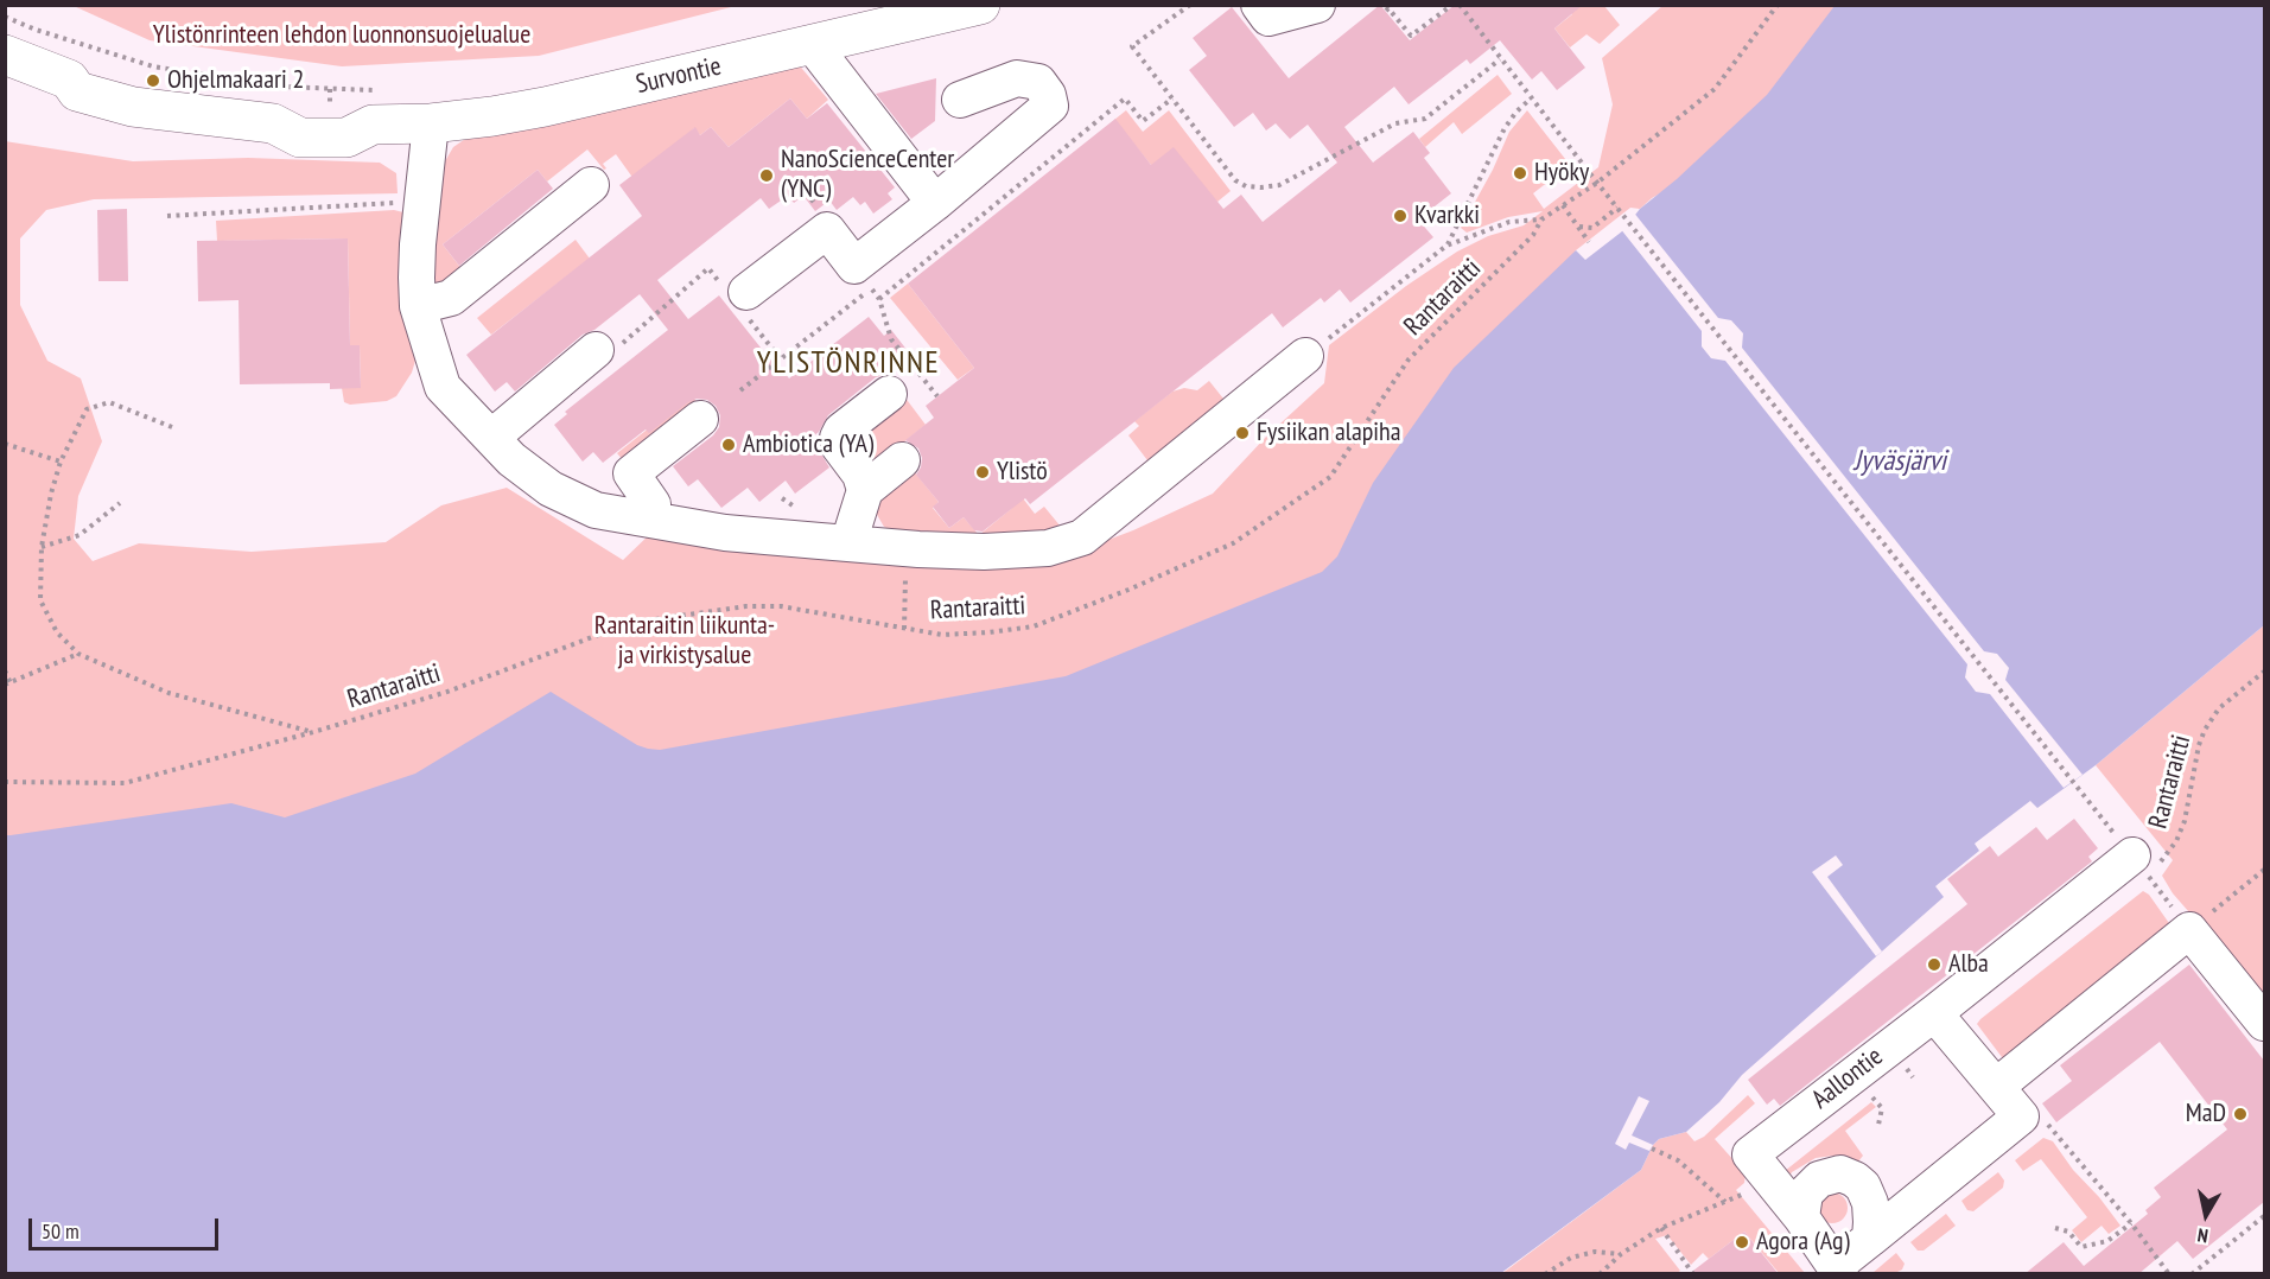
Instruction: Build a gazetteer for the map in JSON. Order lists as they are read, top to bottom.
{
  "streets": {
    "main road": ["Survontie"],
    "street": ["Aallontie"],
    "path": ["Rantaraitti"]
  },
  "crossings": [
    ["Rantaraitti", "Aallontie"]
  ],
  "districts": ["YLISTÖNRINNE"],
  "water": ["Jyväsjärvi"],
  "parks": ["Ylistönrinteen lehdon luonnonsuojelualue", "Rantaraitin liikunta- ja virkistysalue"],
  "places": [
    "Ohjelmakaari 2",
    "Hyöky",
    "NanoScienceCenter (YNC)",
    "Kvarkki",
    "Fysiikan alapiha",
    "Ambiotica (YA)",
    "Ylistö",
    "Alba",
    "MaD",
    "Agora (Ag)"
  ],
  "scale_bar": "50 m",
  "north": "bottom"
}
